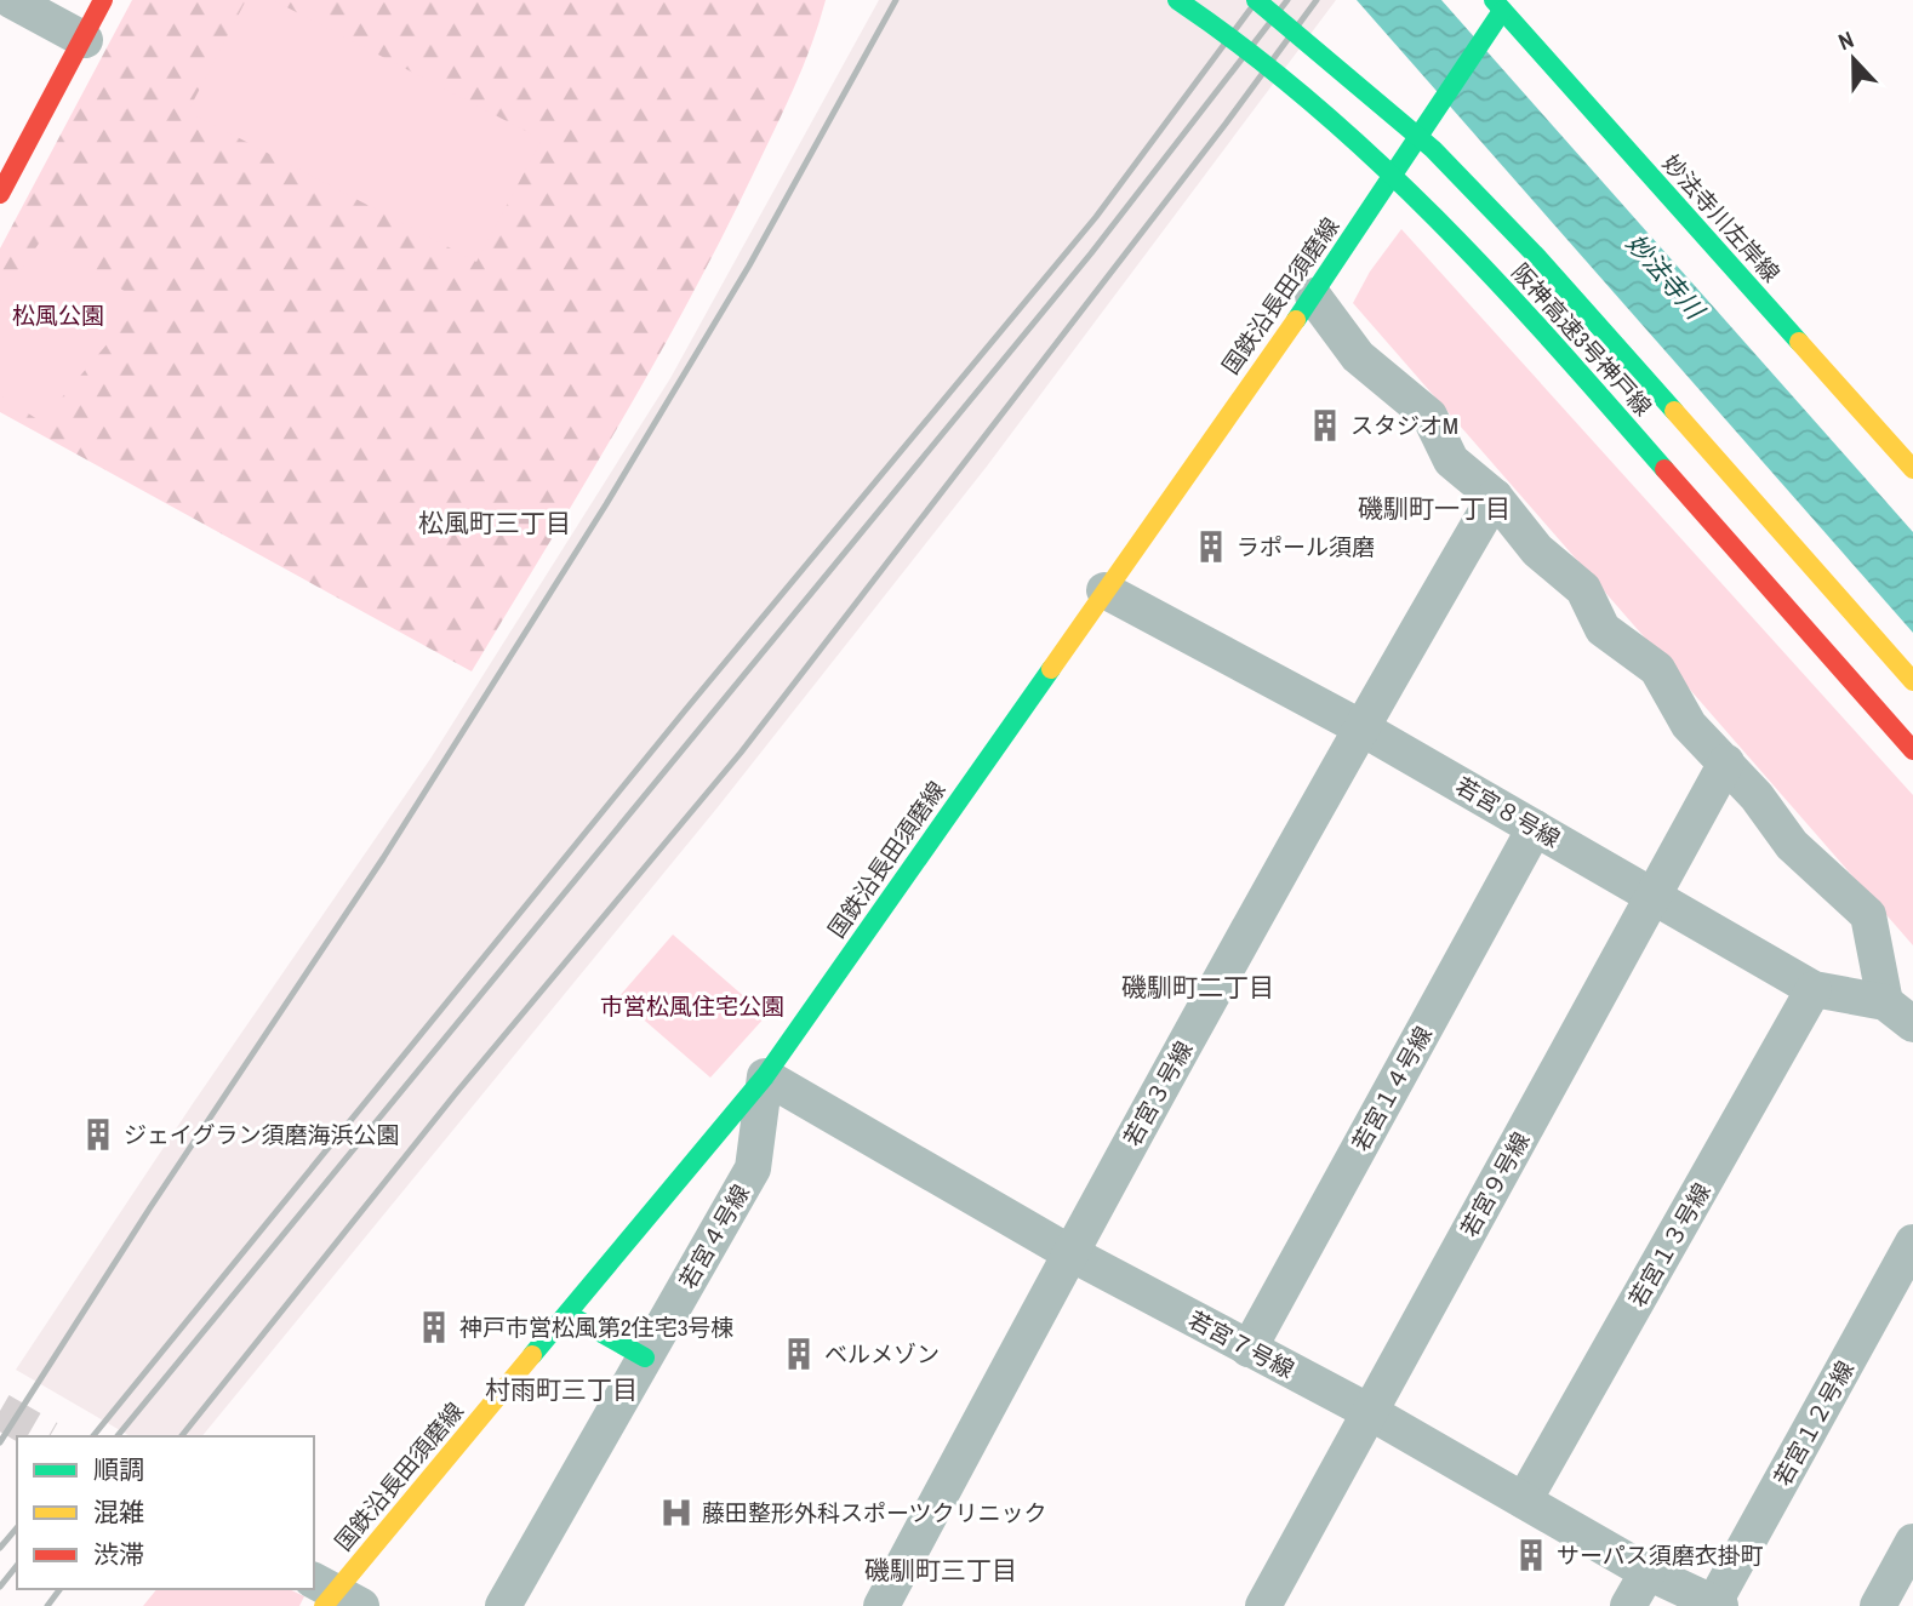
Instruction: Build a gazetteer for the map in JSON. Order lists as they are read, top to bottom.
{
  "streets": {
    "main road": ["妙法寺川左岸線", "国鉄沿長田須磨線", "阪神高速3号神戸線"],
    "street": [
      "若宮８号線",
      "若宮１４号線",
      "若宮３号線",
      "若宮９号線",
      "若宮４号線",
      "若宮１３号線",
      "若宮７号線",
      "若宮１２号線"
    ]
  },
  "crossings": [
    ["妙法寺川左岸線", "国鉄沿長田須磨線"],
    ["国鉄沿長田須磨線", "若宮８号線"],
    ["国鉄沿長田須磨線", "若宮４号線"],
    ["国鉄沿長田須磨線", "若宮７号線"],
    ["若宮８号線", "若宮１４号線"],
    ["若宮８号線", "若宮３号線"],
    ["若宮８号線", "若宮９号線"],
    ["若宮８号線", "若宮１３号線"],
    ["若宮１４号線", "若宮７号線"],
    ["若宮３号線", "若宮７号線"],
    ["若宮９号線", "若宮７号線"],
    ["若宮４号線", "若宮７号線"],
    ["若宮１３号線", "若宮７号線"],
    ["若宮７号線", "若宮１２号線"]
  ],
  "districts": [
    "磯馴町一丁目",
    "松風町三丁目",
    "磯馴町二丁目",
    "村雨町三丁目",
    "磯馴町三丁目"
  ],
  "water": ["妙法寺川"],
  "parks": ["松風公園", "市営松風住宅公園"],
  "places": {
    "building": [
      "スタジオM",
      "ラポール須磨",
      "ジェイグラン須磨海浜公園",
      "神戸市営松風第2住宅3号棟",
      "ベルメゾン",
      "サーパス須磨衣掛町"
    ],
    "hospital": ["藤田整形外科スポーツクリニック"]
  },
  "legend": ["順調", "混雑", "渋滞"],
  "north": "top"
}
